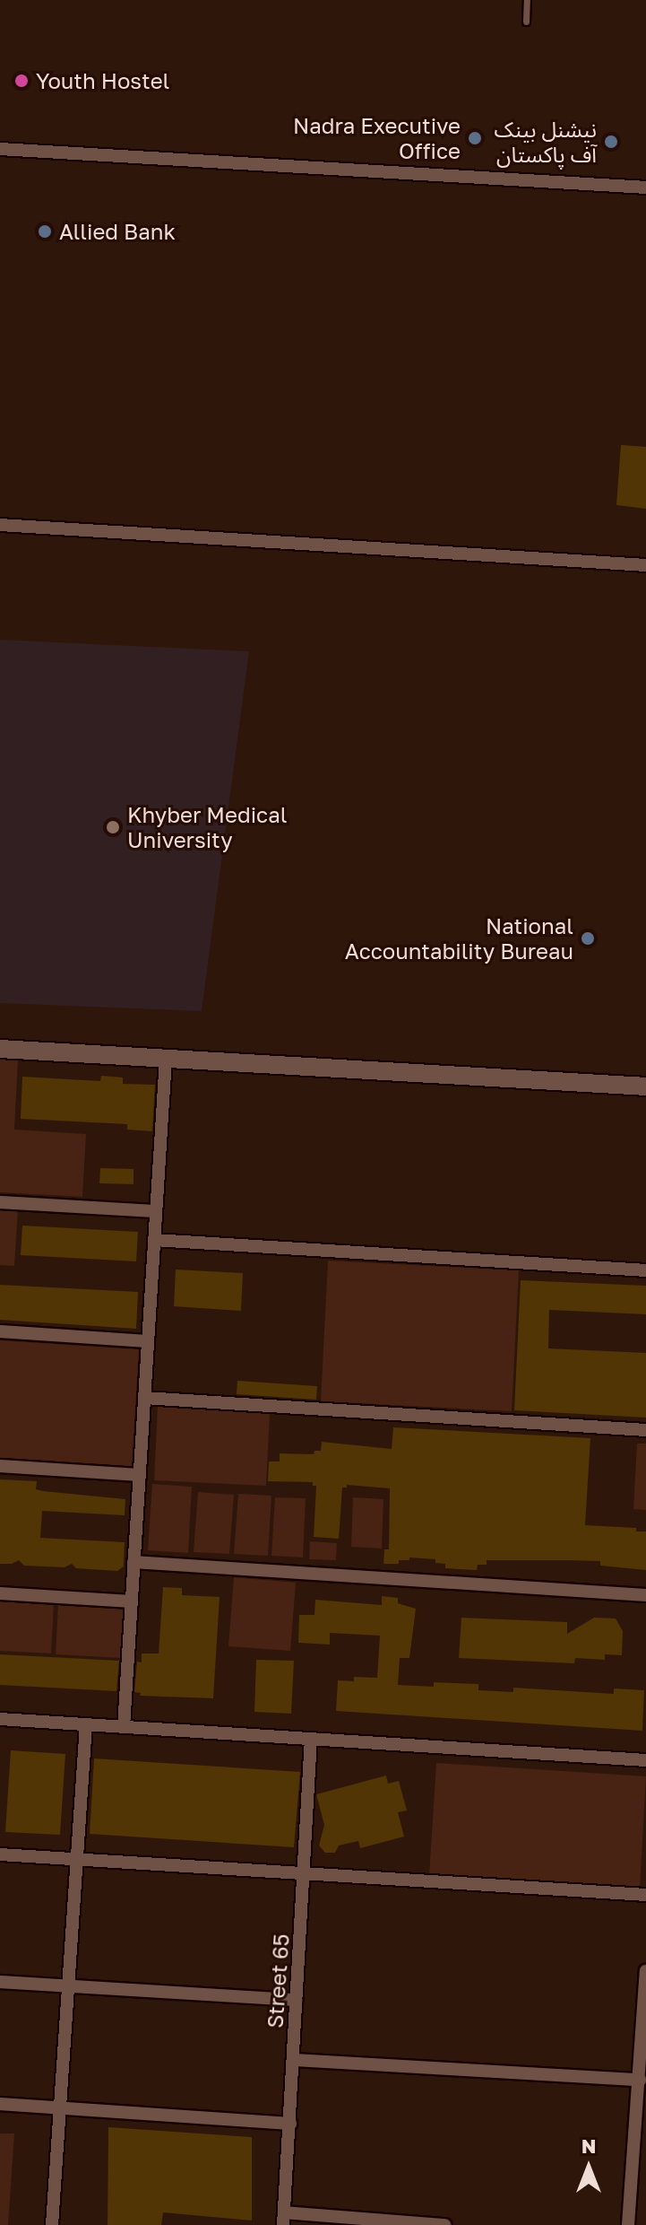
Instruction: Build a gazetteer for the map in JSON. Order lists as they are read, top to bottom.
{
  "streets": {
    "street": ["Street 65"]
  },
  "places": [
    "Youth Hostel",
    "Nadra Executive Office",
    "نیشنل بینک آف پاکستان",
    "Allied Bank",
    "Khyber Medical University",
    "National Accountability Bureau"
  ],
  "north": "top"
}
